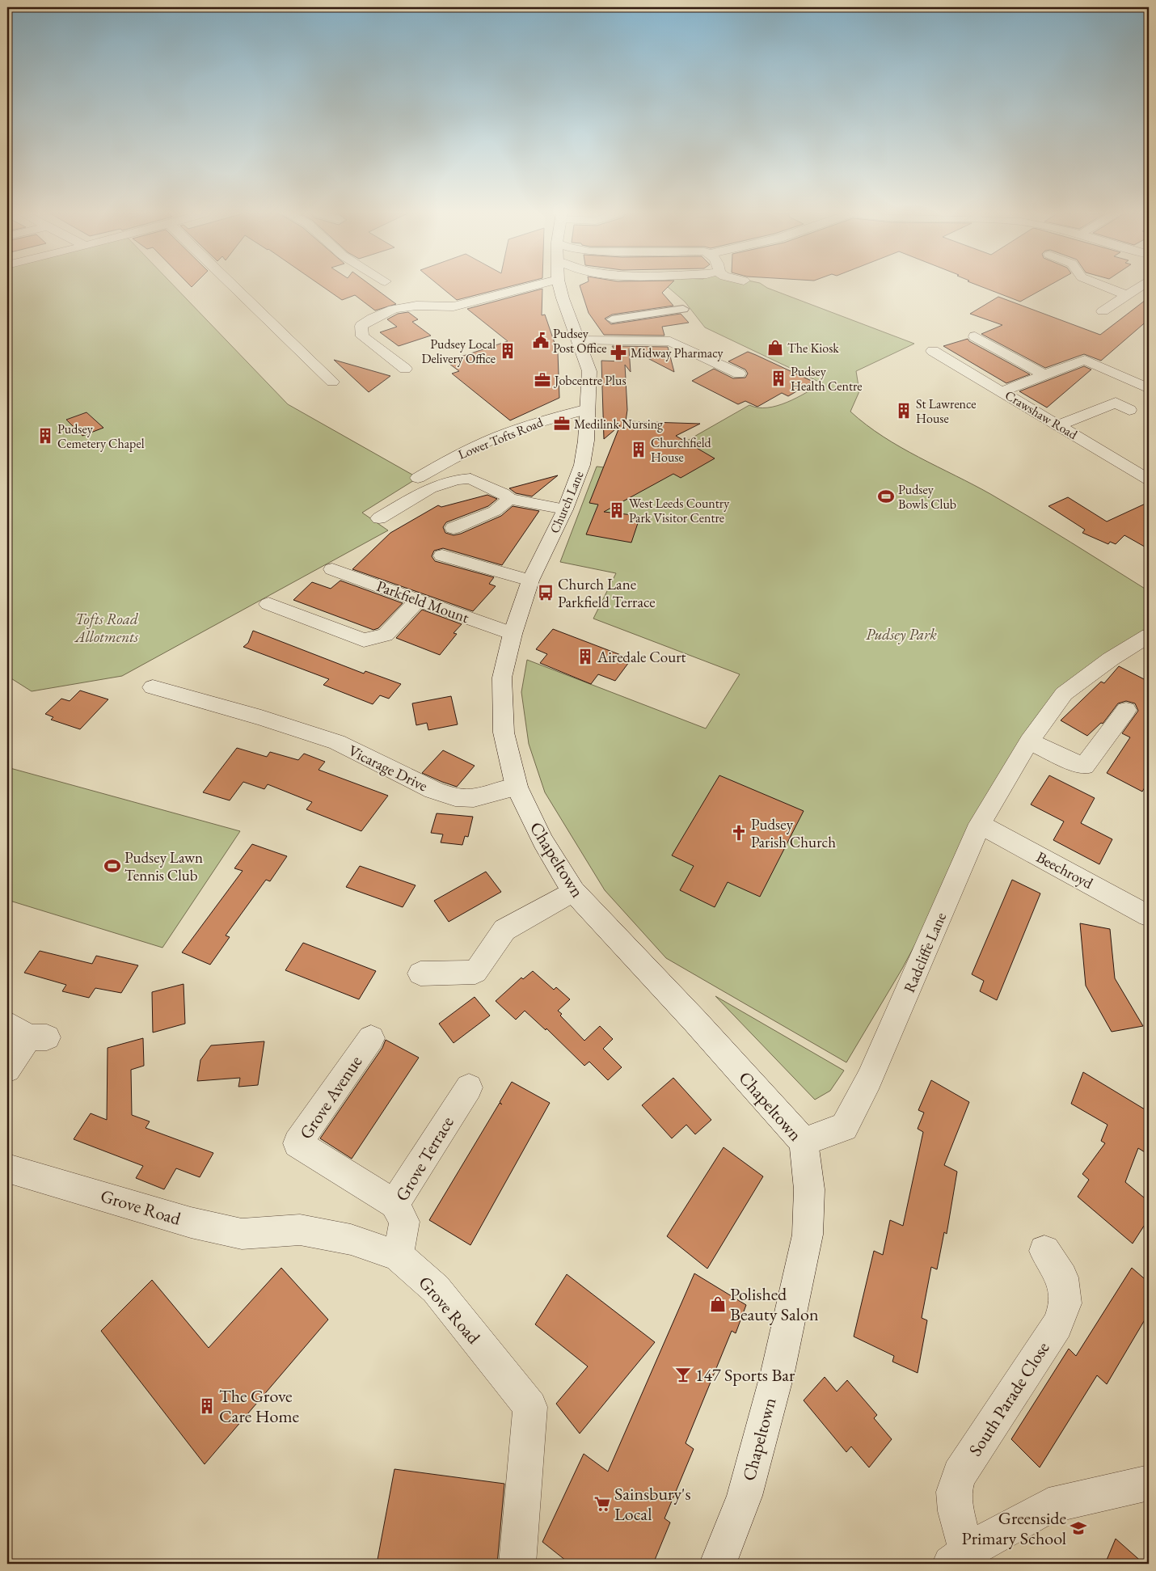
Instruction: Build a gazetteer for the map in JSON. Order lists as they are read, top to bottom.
{
  "streets": {
    "street": [
      "Crawshaw Road",
      "Lower Tofts Road",
      "Church Lane",
      "Parkfield Mount",
      "Vicarage Drive",
      "Chapeltown",
      "Beechroyd",
      "Radcliffe Lane",
      "Grove Avenue",
      "Grove Terrace",
      "Grove Road",
      "South Parade Close"
    ]
  },
  "crossings": [
    ["Lower Tofts Road", "Church Lane"],
    ["Church Lane", "Parkfield Mount"],
    ["Church Lane", "Vicarage Drive"],
    ["Church Lane", "Chapeltown"],
    ["Vicarage Drive", "Chapeltown"],
    ["Chapeltown", "Radcliffe Lane"],
    ["Beechroyd", "Radcliffe Lane"],
    ["Grove Avenue", "Grove Terrace"],
    ["Grove Terrace", "Grove Road"]
  ],
  "parks": ["Tofts Road Allotments", "Pudsey Park"],
  "places": {
    "public building": ["Pudsey Post Office"],
    "shop": ["The Kiosk", "Polished Beauty Salon"],
    "building": [
      "Pudsey Local Delivery Office",
      "Pudsey Health Centre",
      "St Lawrence House",
      "Pudsey Cemetery Chapel",
      "Churchfield House",
      "West Leeds Country Park Visitor Centre",
      "Airedale Court",
      "The Grove Care Home"
    ],
    "pharmacy": ["Midway Pharmacy"],
    "office": ["Jobcentre Plus", "Medilink Nursing"],
    "sports": ["Pudsey Bowls Club", "Pudsey Lawn Tennis Club"],
    "bus stop": ["Church Lane Parkfield Terrace"],
    "church": ["Pudsey Parish Church"],
    "bar": ["147 Sports Bar"],
    "supermarket": ["Sainsbury's Local"],
    "school or university": ["Greenside Primary School"]
  }
}
